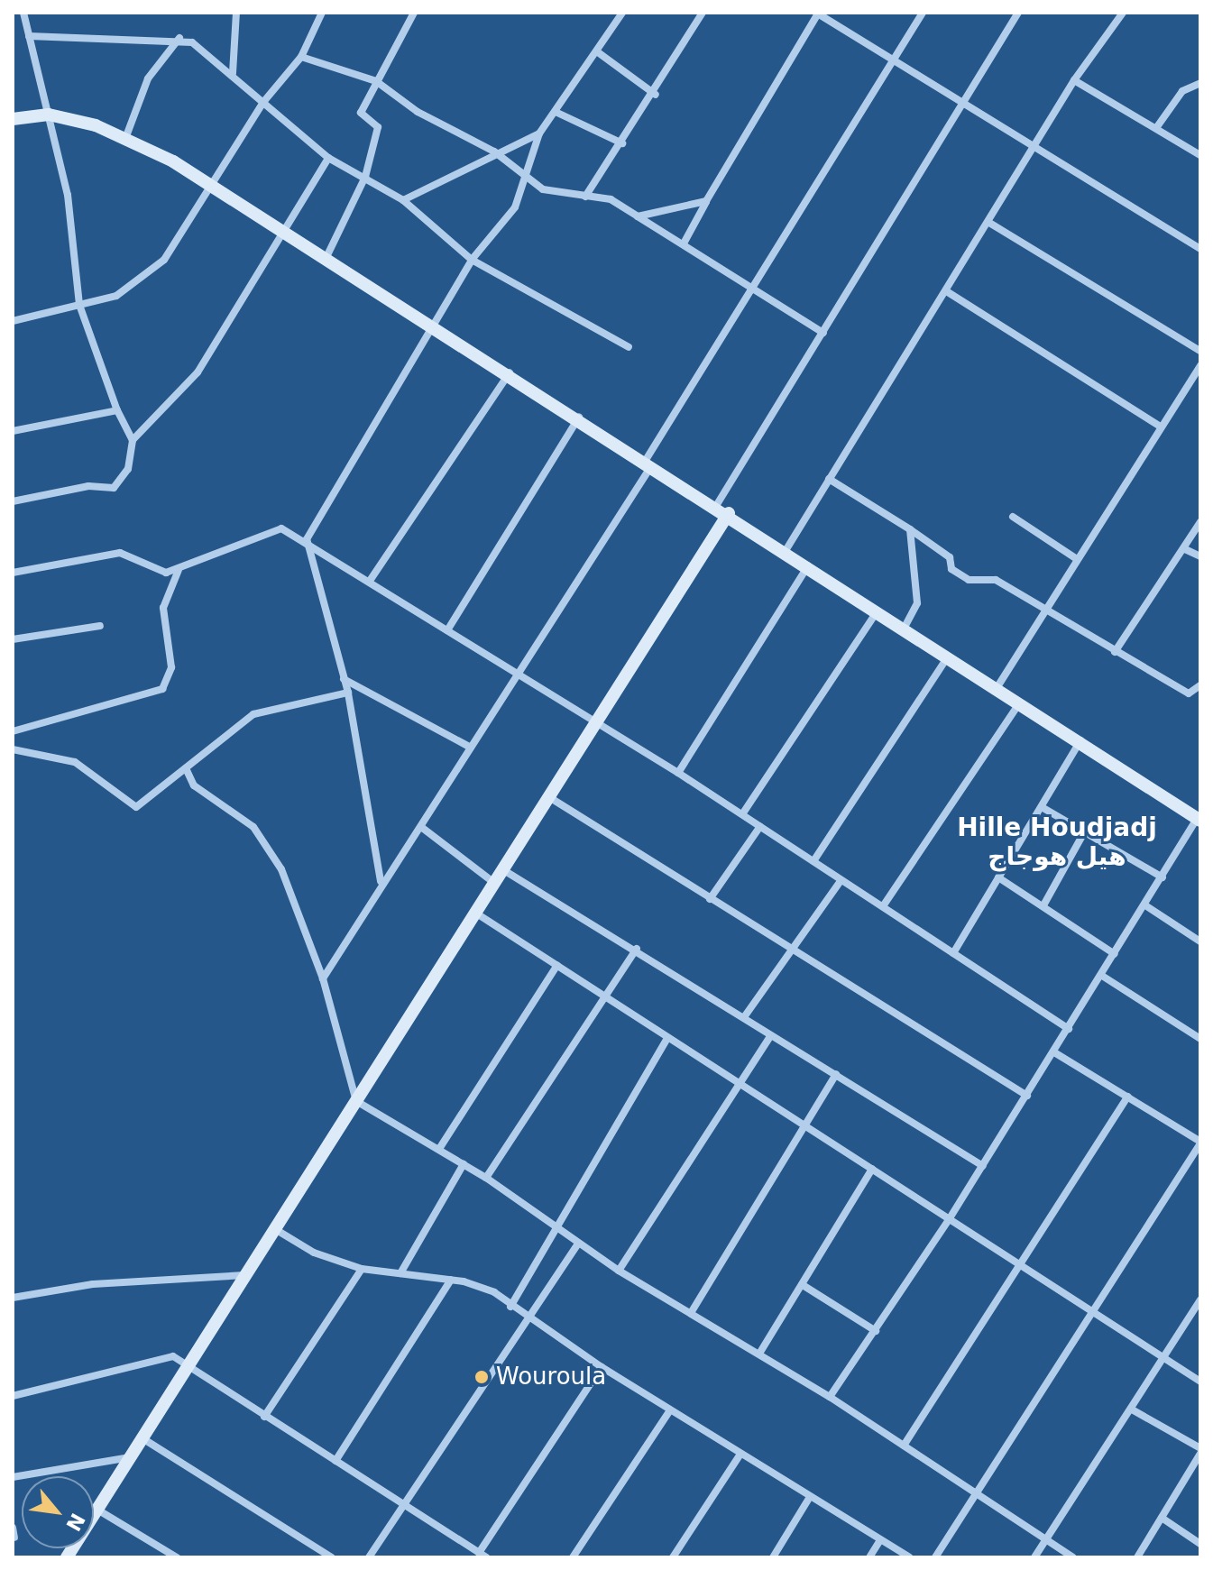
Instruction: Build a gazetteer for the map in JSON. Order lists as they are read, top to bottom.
{
  "districts": ["Hille Houdjadj هيل هوجاج"],
  "places": ["Wouroula"],
  "north": "bottom right"
}
